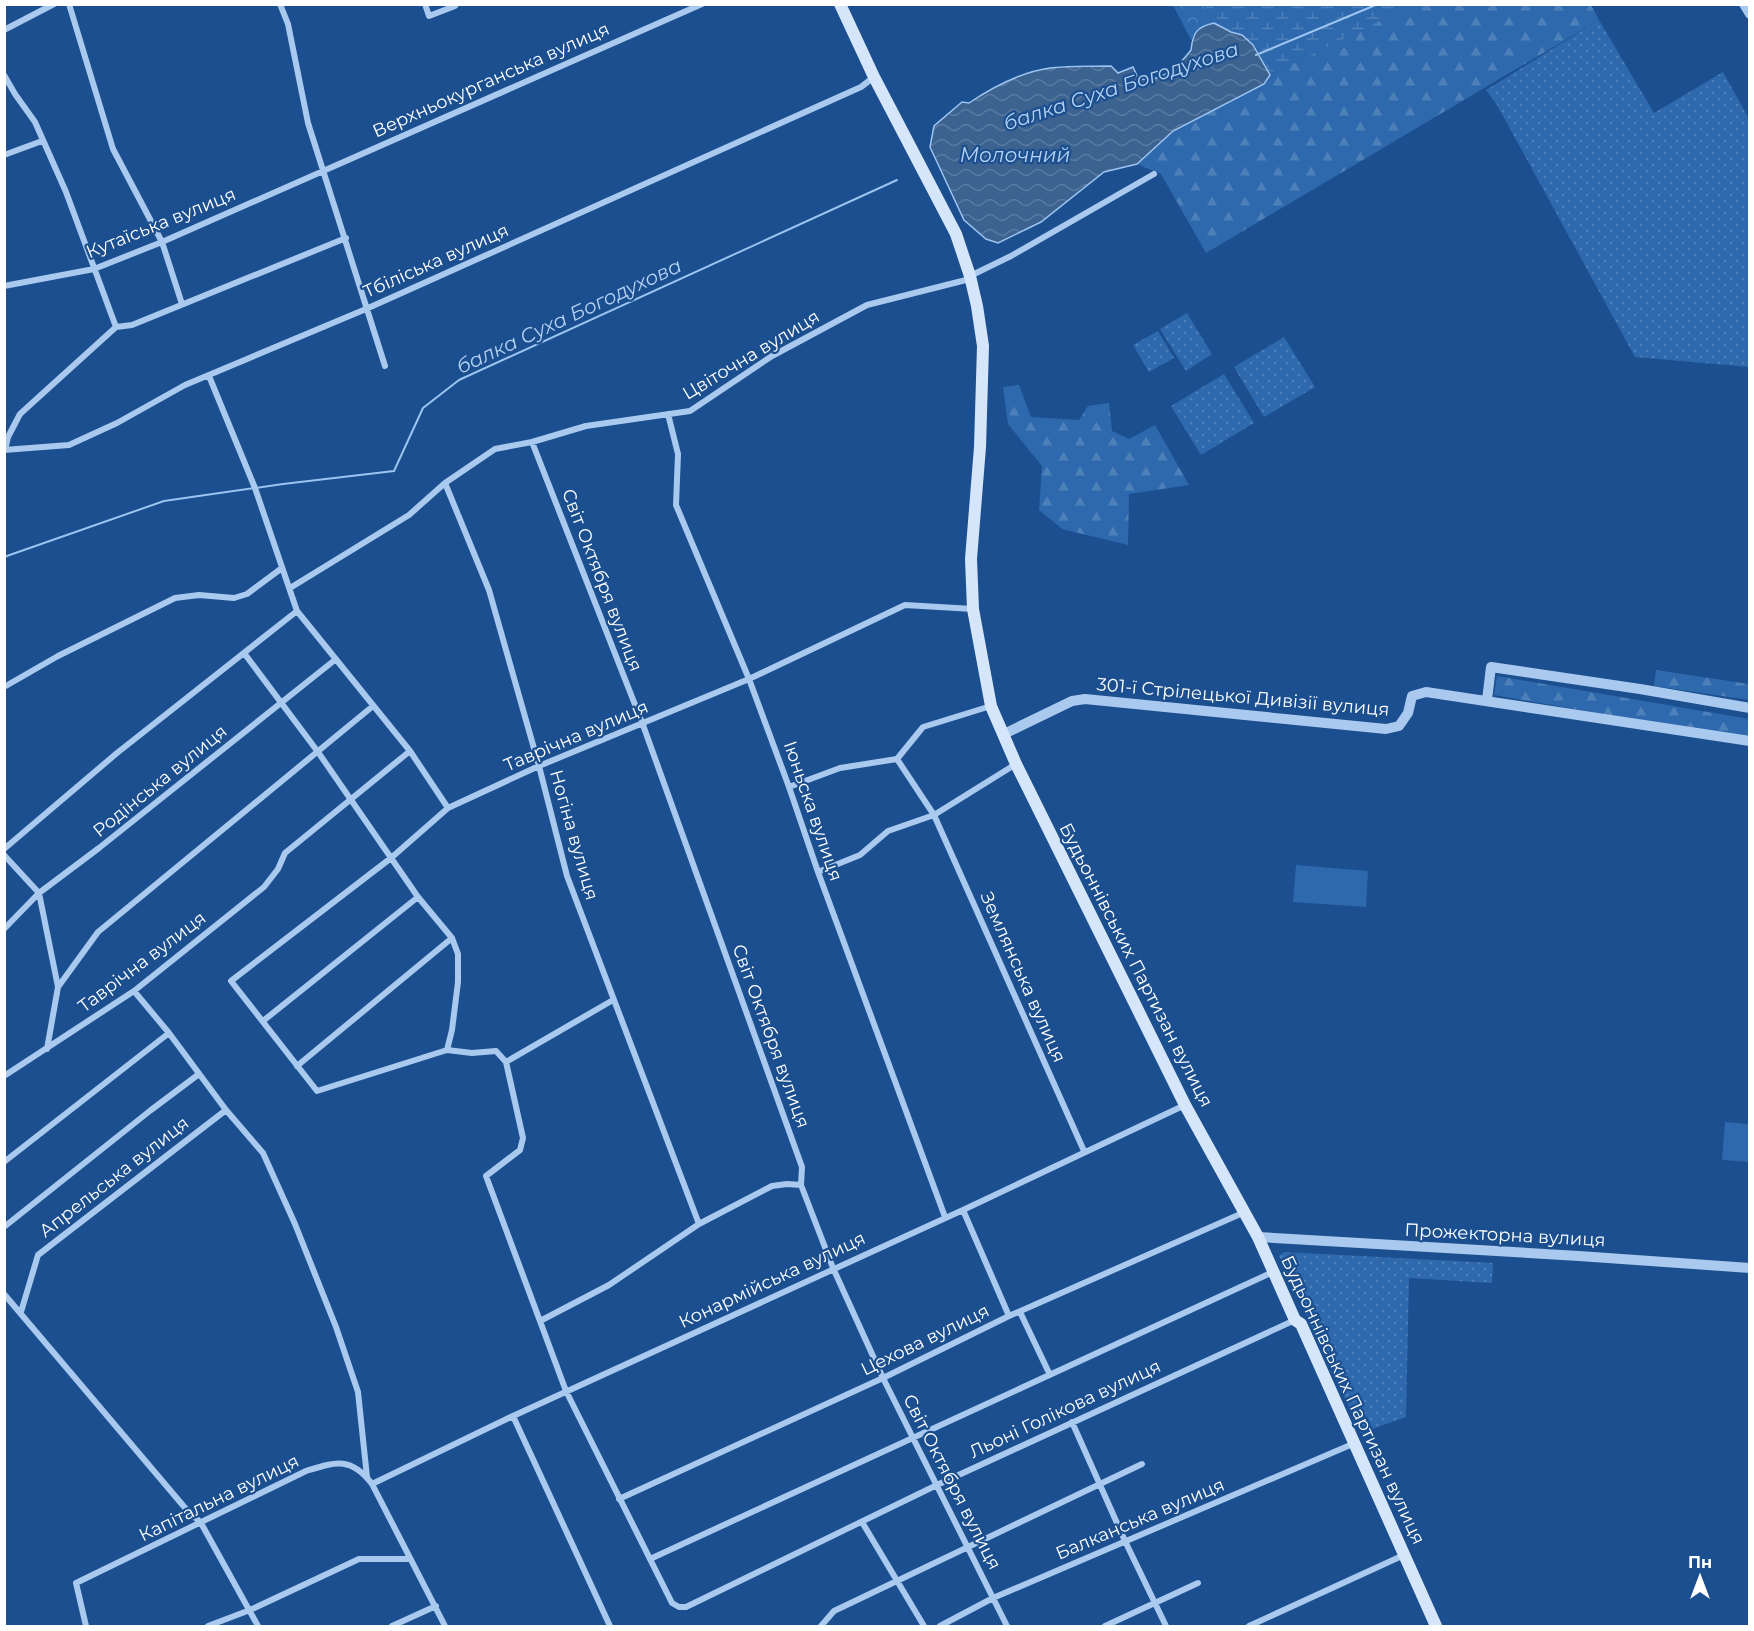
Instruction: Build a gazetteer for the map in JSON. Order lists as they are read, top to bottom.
{
  "streets": {
    "main road": ["Будьоннівських Партизан вулиця"],
    "street": [
      "Верхньокурганська вулиця",
      "Кутаїська вулиця",
      "Тбіліська вулиця",
      "Цвiточна вулиця",
      "Світ Октября вулиця",
      "301-ї Стрілецької Дивізії вулиця",
      "Таврічна вулиця",
      "Родінська вулиця",
      "Iюньска вулиця",
      "Ногіна вулиця",
      "Землянська вулиця",
      "Апрельська вулиця",
      "Прожекторна вулиця",
      "Конармійська вулиця",
      "Цехова вулиця",
      "Льоні Голікова вулиця",
      "Капітальна вулиця",
      "Балканська вулиця"
    ]
  },
  "crossings": [
    ["Верхньокурганська вулиця", "Кутаїська вулиця"],
    ["Тбіліська вулиця", "Будьоннівських Партизан вулиця"],
    ["Цвiточна вулиця", "Світ Октября вулиця"],
    ["Цвiточна вулиця", "Iюньска вулиця"],
    ["Цвiточна вулиця", "Ногіна вулиця"],
    ["Цвiточна вулиця", "Будьоннівських Партизан вулиця"],
    ["Світ Октября вулиця", "Таврічна вулиця"],
    ["Світ Октября вулиця", "Конармійська вулиця"],
    ["Світ Октября вулиця", "Цехова вулиця"],
    ["Світ Октября вулиця", "Льоні Голікова вулиця"],
    ["Світ Октября вулиця", "Балканська вулиця"],
    ["301-ї Стрілецької Дивізії вулиця", "Будьоннівських Партизан вулиця"],
    ["Таврічна вулиця", "Iюньска вулиця"],
    ["Таврічна вулиця", "Ногіна вулиця"],
    ["Таврічна вулиця", "Будьоннівських Партизан вулиця"],
    ["Iюньска вулиця", "Конармійська вулиця"],
    ["Будьоннівських Партизан вулиця", "Прожекторна вулиця"],
    ["Будьоннівських Партизан вулиця", "Конармійська вулиця"],
    ["Будьоннівських Партизан вулиця", "Цехова вулиця"],
    ["Будьоннівських Партизан вулиця", "Льоні Голікова вулиця"],
    ["Будьоннівських Партизан вулиця", "Балканська вулиця"],
    ["Землянська вулиця", "Конармійська вулиця"],
    ["Конармійська вулиця", "Капітальна вулиця"]
  ],
  "water": ["балка Суха Богодухова", "Молочний"],
  "north": "top"
}
